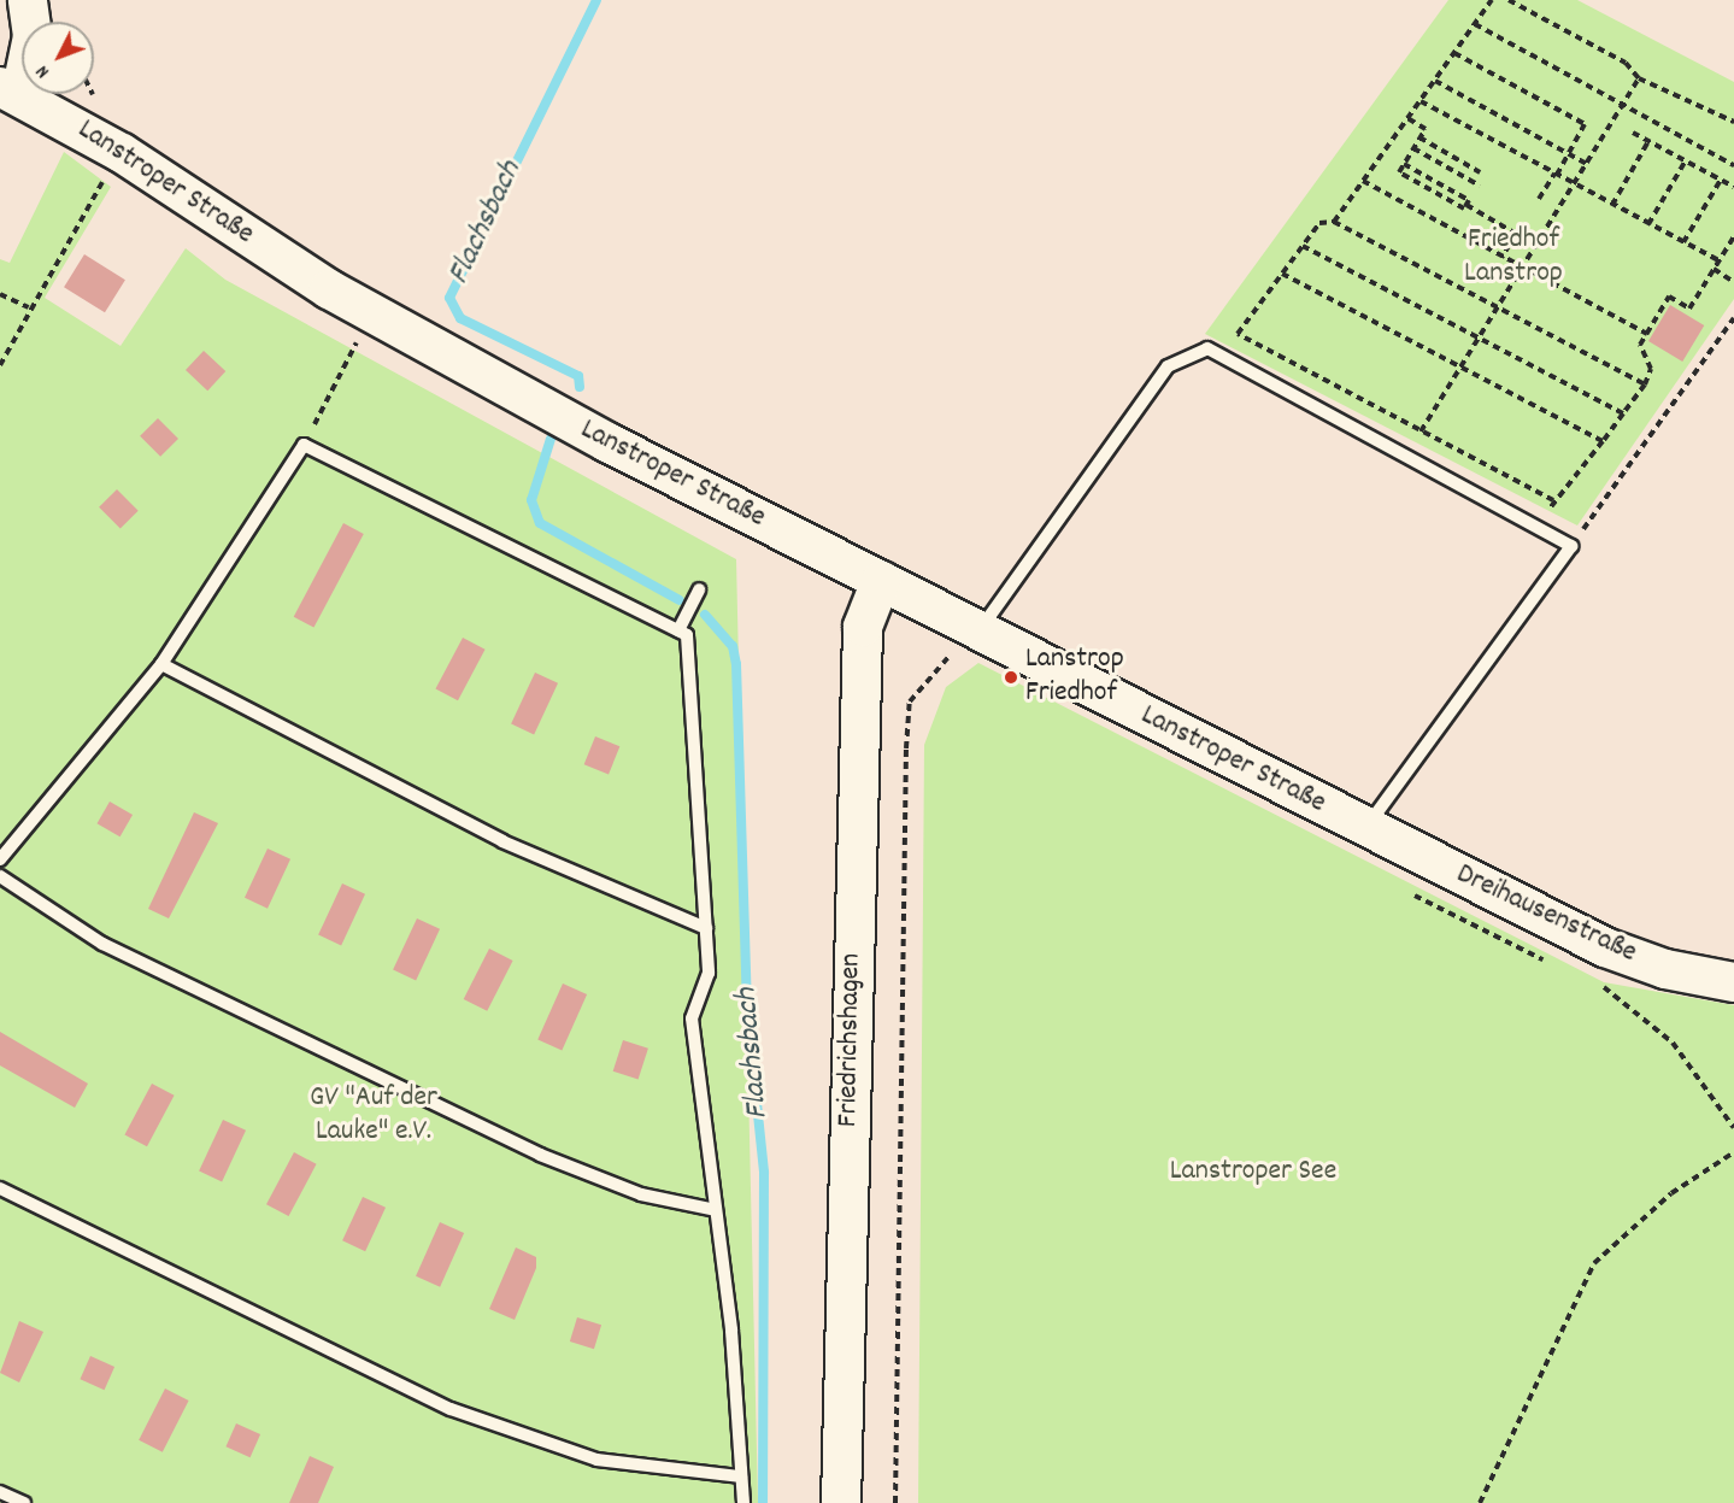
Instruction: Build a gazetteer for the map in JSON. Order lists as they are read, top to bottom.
{
  "streets": {
    "main road": ["Lanstroper Straße", "Dreihausenstraße", "Friedrichshagen"]
  },
  "crossings": [
    ["Lanstroper Straße", "Dreihausenstraße"],
    ["Lanstroper Straße", "Friedrichshagen"]
  ],
  "water": ["Flachsbach"],
  "parks": ["Friedhof Lanstrop", "GV \"Auf der Lauke\" e.V.", "Lanstroper See"],
  "places": ["Lanstrop Friedhof"],
  "north": "bottom left"
}
